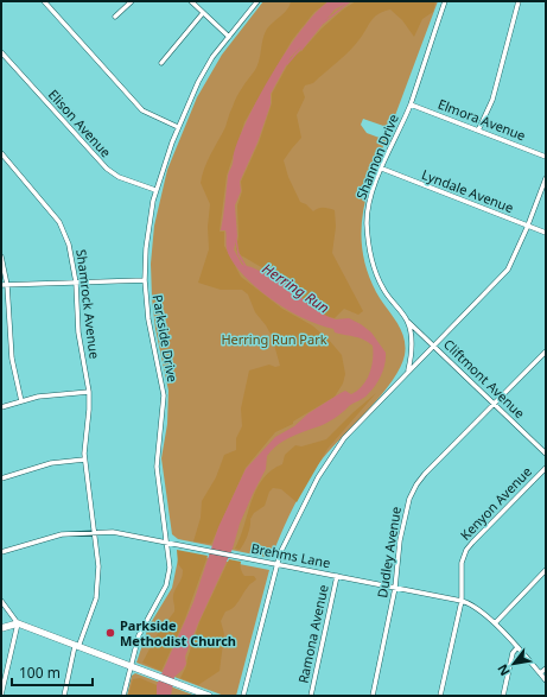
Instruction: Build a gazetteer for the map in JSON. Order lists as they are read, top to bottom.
{
  "streets": {
    "street": [
      "Elmora Avenue",
      "Elison Avenue",
      "Shannon Drive",
      "Lyndale Avenue",
      "Shamrock Avenue",
      "Parkside Drive",
      "Cliftmont Avenue",
      "Kenyon Avenue",
      "Dudley Avenue",
      "Brehms Lane",
      "Ramona Avenue"
    ]
  },
  "crossings": [
    ["Elmora Avenue", "Shannon Drive"],
    ["Elison Avenue", "Parkside Drive"],
    ["Shannon Drive", "Lyndale Avenue"],
    ["Shannon Drive", "Cliftmont Avenue"],
    ["Shamrock Avenue", "Brehms Lane"],
    ["Parkside Drive", "Brehms Lane"],
    ["Cliftmont Avenue", "Dudley Avenue"],
    ["Kenyon Avenue", "Brehms Lane"],
    ["Dudley Avenue", "Brehms Lane"],
    ["Brehms Lane", "Ramona Avenue"]
  ],
  "water": ["Herring Run"],
  "parks": ["Herring Run Park"],
  "places": ["Parkside Methodist Church"],
  "scale_bar": "100 m",
  "north": "bottom left"
}
